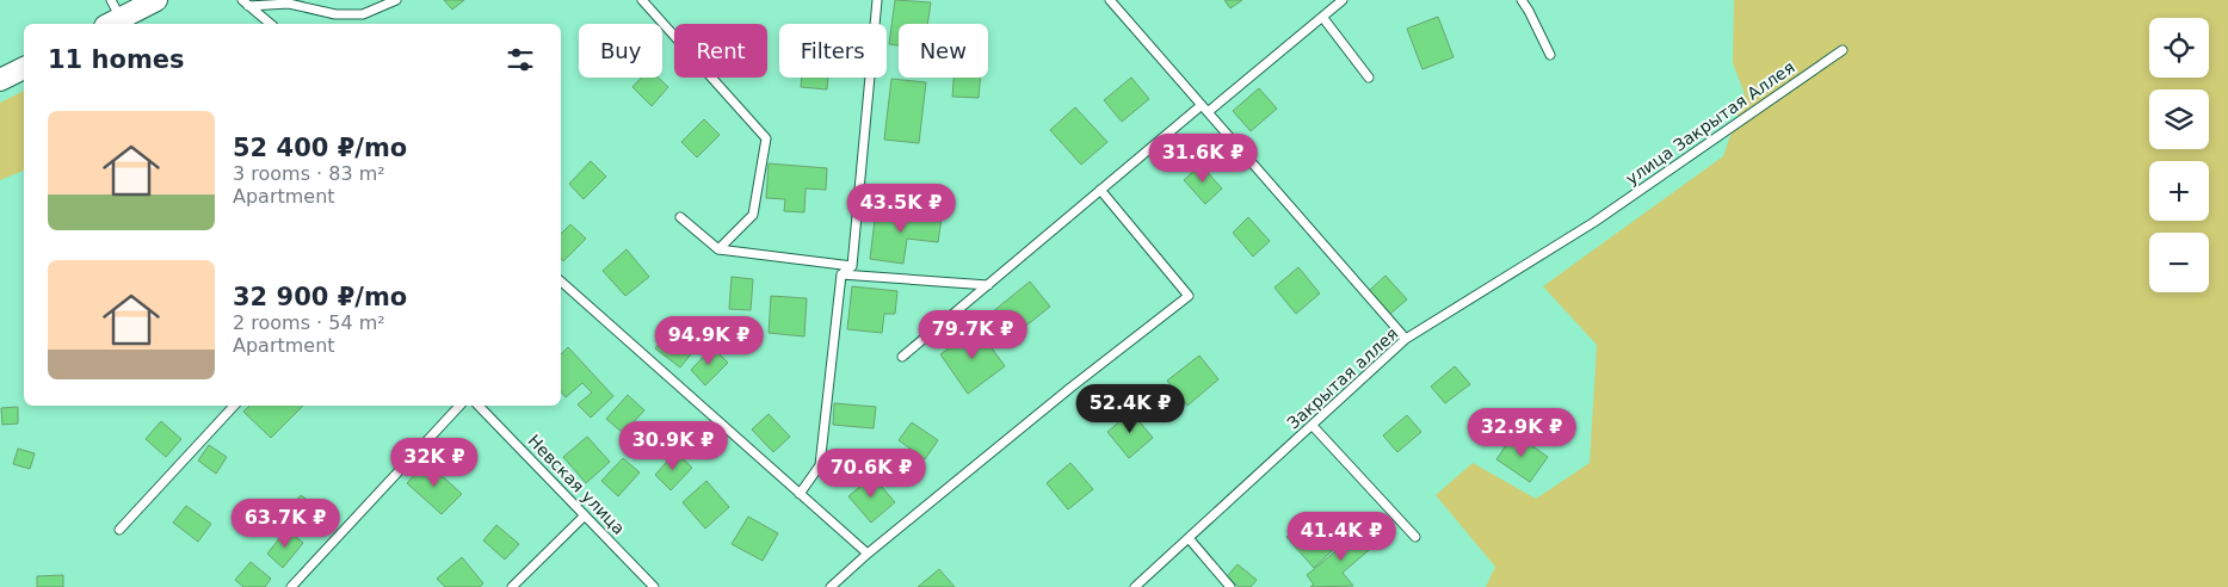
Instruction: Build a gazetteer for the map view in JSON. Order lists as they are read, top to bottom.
{
  "streets": {
    "lane": ["улица Закрытая Аллея", "Закрытая аллея", "Невская улица"]
  },
  "crossings": [
    ["улица Закрытая Аллея", "Закрытая аллея"]
  ],
  "page": {
    "map_buttons": ["+", "−"],
    "chip": [
      "Buy",
      "Rent",
      "Filters",
      "New"
    ],
    "heading": "11 homes",
    "list": [
      {
        "name": "52 400 ₽/mo",
        "note": "3 rooms · 83 m² · Apartment"
      },
      {
        "name": "32 900 ₽/mo",
        "note": "2 rooms · 54 m² · Apartment"
      }
    ],
    "price": [
      "31.6K ₽",
      "43.5K ₽",
      "79.7K ₽",
      "94.9K ₽",
      "52.4K ₽",
      "32.9K ₽",
      "30.9K ₽",
      "32K ₽",
      "70.6K ₽",
      "63.7K ₽",
      "41.4K ₽"
    ]
  }
}
